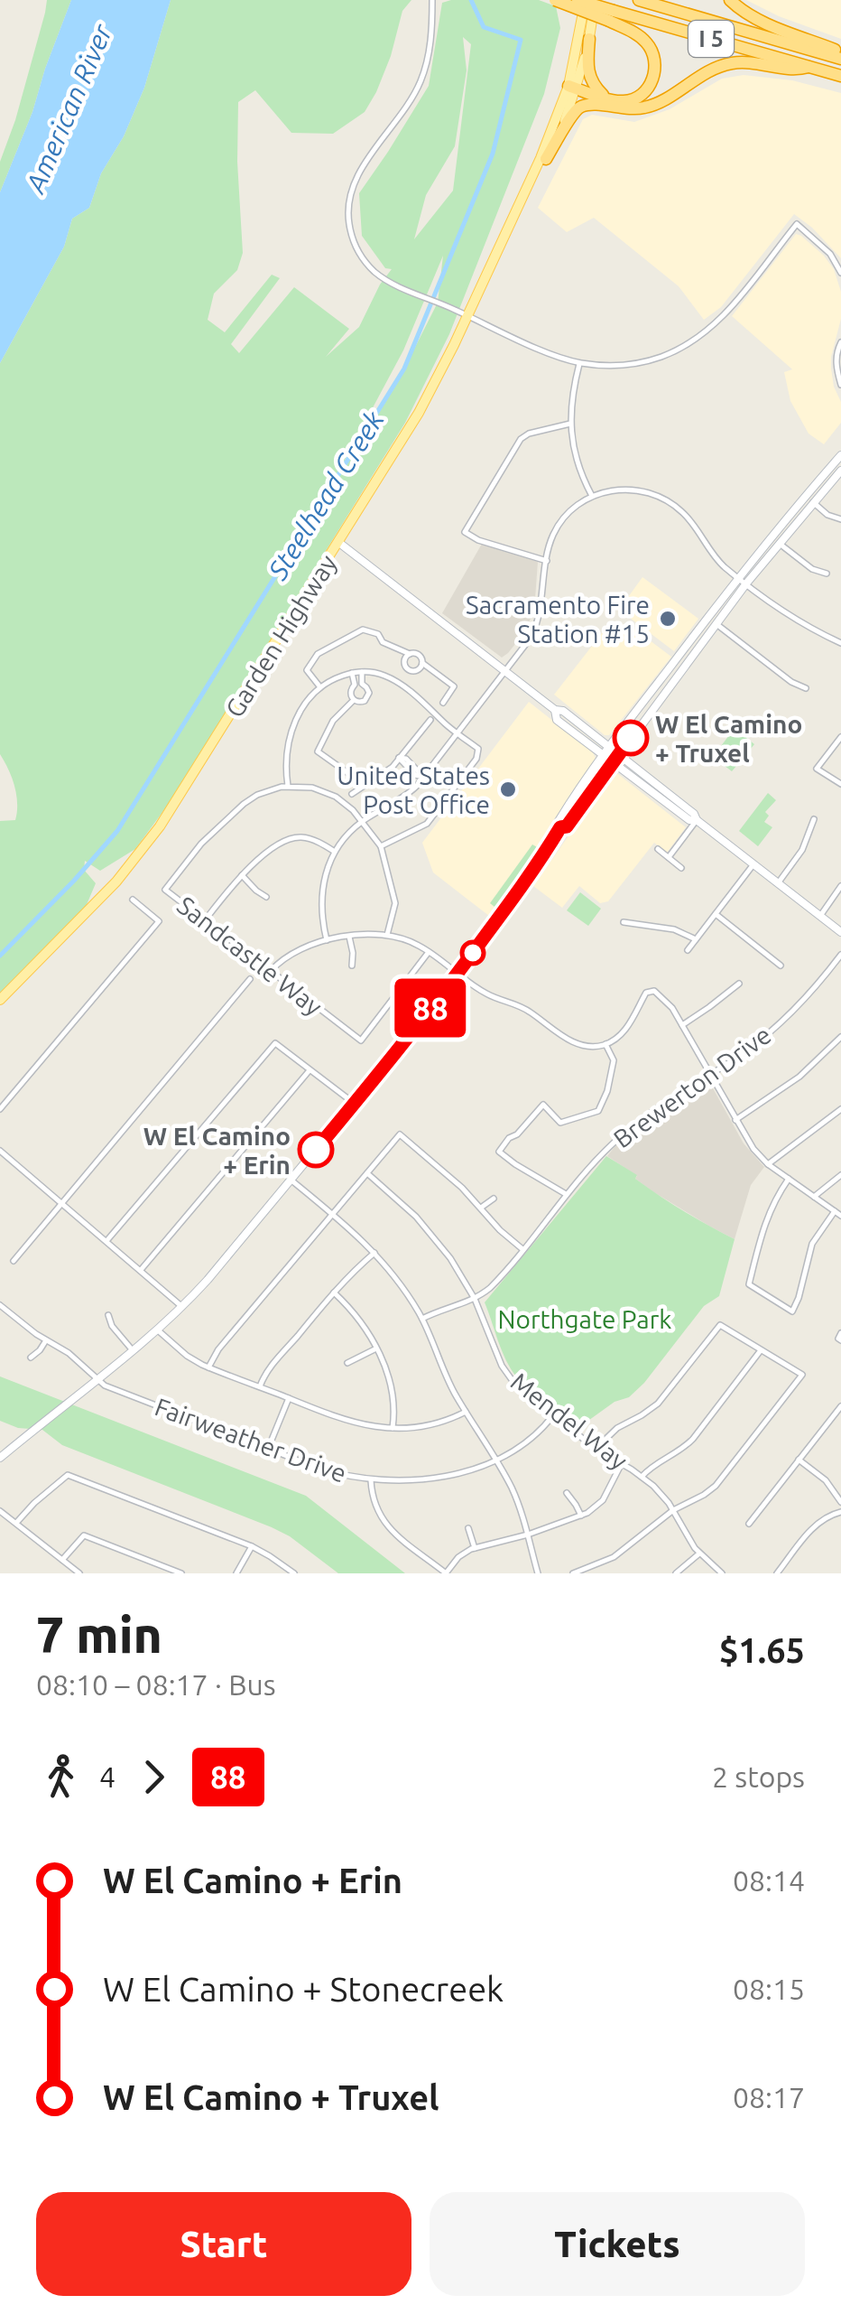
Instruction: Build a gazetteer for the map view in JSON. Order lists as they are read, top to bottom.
{
  "streets": {
    "highway": ["I 5"],
    "main road": ["Garden Highway"],
    "street": [
      "Sandcastle Way",
      "Brewerton Drive",
      "Mendel Way",
      "Fairweather Drive"
    ]
  },
  "crossings": [
    ["Brewerton Drive", "Mendel Way"],
    ["Mendel Way", "Fairweather Drive"]
  ],
  "water": ["American River", "Steelhead Creek"],
  "parks": ["Northgate Park"],
  "places": [
    "Sacramento Fire Station #15",
    "W El Camino + Truxel",
    "United States Post Office",
    "W El Camino + Erin"
  ],
  "lines": ["bus line 88"],
  "page": {
    "on_map": "88",
    "heading": ["7 min", "08:10 – 08:17 · Bus", "$1.65"],
    "legs": ["4", "88", "2 stops"],
    "list": [
      {
        "name": "W El Camino + Erin",
        "value": "08:14"
      },
      {
        "name": "W El Camino + Stonecreek",
        "value": "08:15"
      },
      {
        "name": "W El Camino + Truxel",
        "value": "08:17"
      }
    ],
    "buttons": ["Start", "Tickets"]
  }
}
